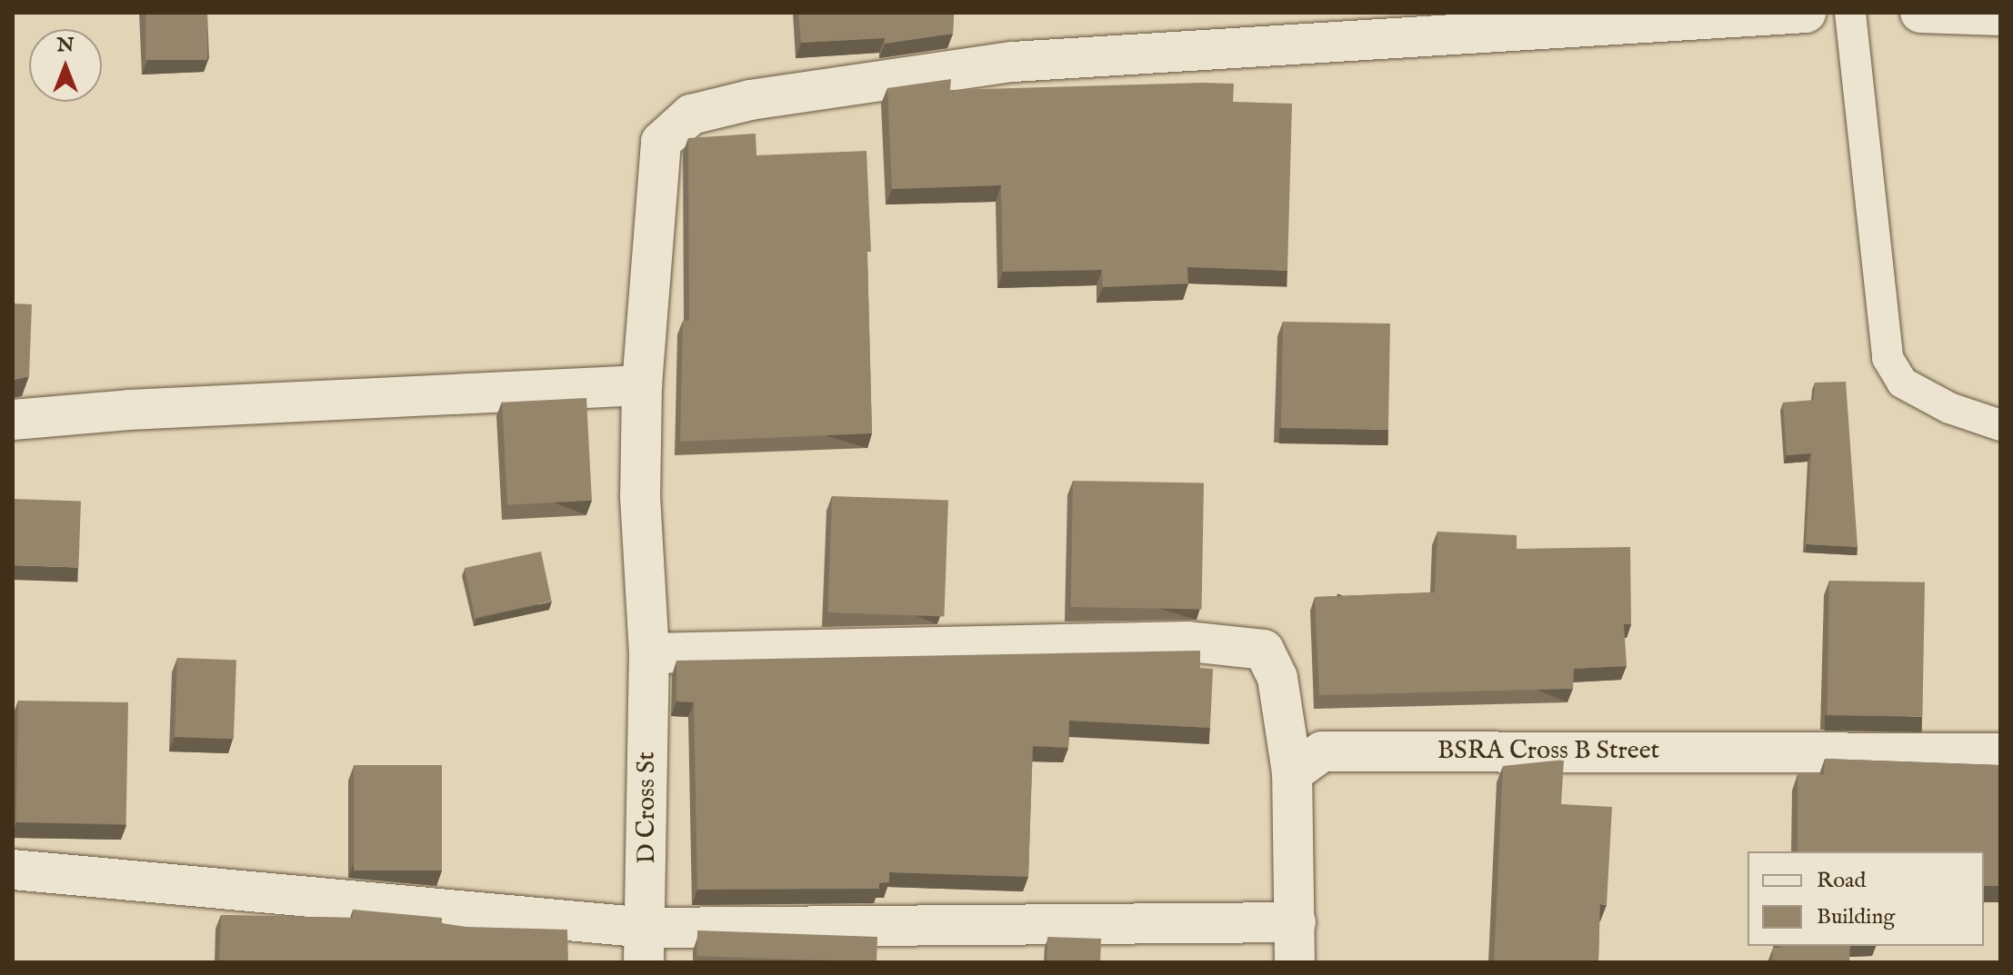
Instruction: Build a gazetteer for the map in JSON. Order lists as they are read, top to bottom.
{
  "streets": {
    "street": ["BSRA Cross B Street", "D Cross St"]
  },
  "legend": ["Road", "Building"],
  "north": "top"
}
